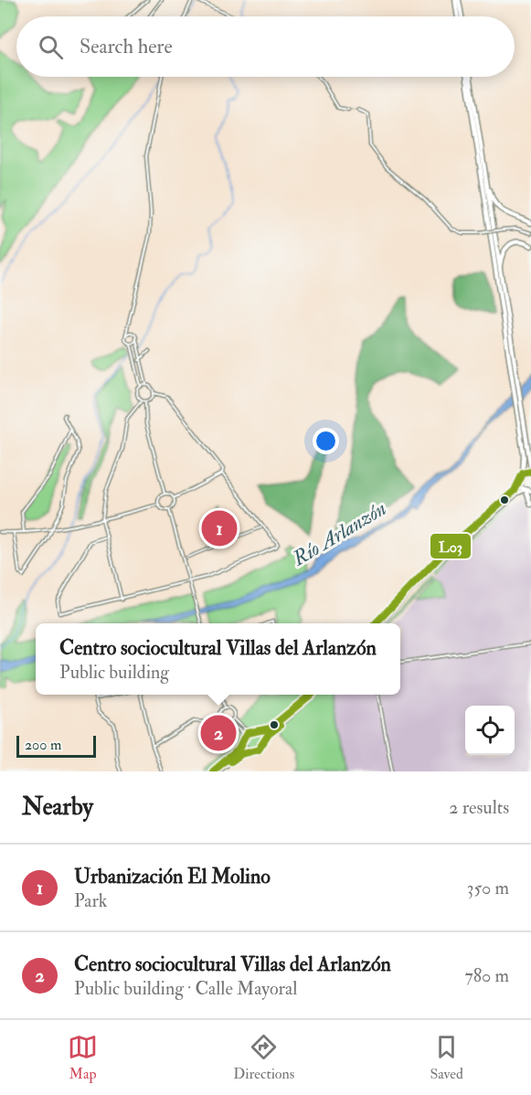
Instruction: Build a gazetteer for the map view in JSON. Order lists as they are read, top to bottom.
{
  "water": ["Río Arlanzón"],
  "lines": ["transit line L03"],
  "scale_bar": "200 m",
  "page": {
    "search": "Search here",
    "pins": ["1", "2"],
    "popup": ["Centro sociocultural Villas del Arlanzón", "Public building"],
    "scale": "200 m",
    "heading": ["Nearby", "2 results"],
    "list": [
      {
        "mark": "1",
        "name": "Urbanización El Molino",
        "note": "Park",
        "value": "350 m"
      },
      {
        "mark": "2",
        "name": "Centro sociocultural Villas del Arlanzón",
        "note": "Public building · Calle Mayoral",
        "value": "780 m"
      }
    ],
    "nav": ["Map", "Directions", "Saved"]
  }
}
